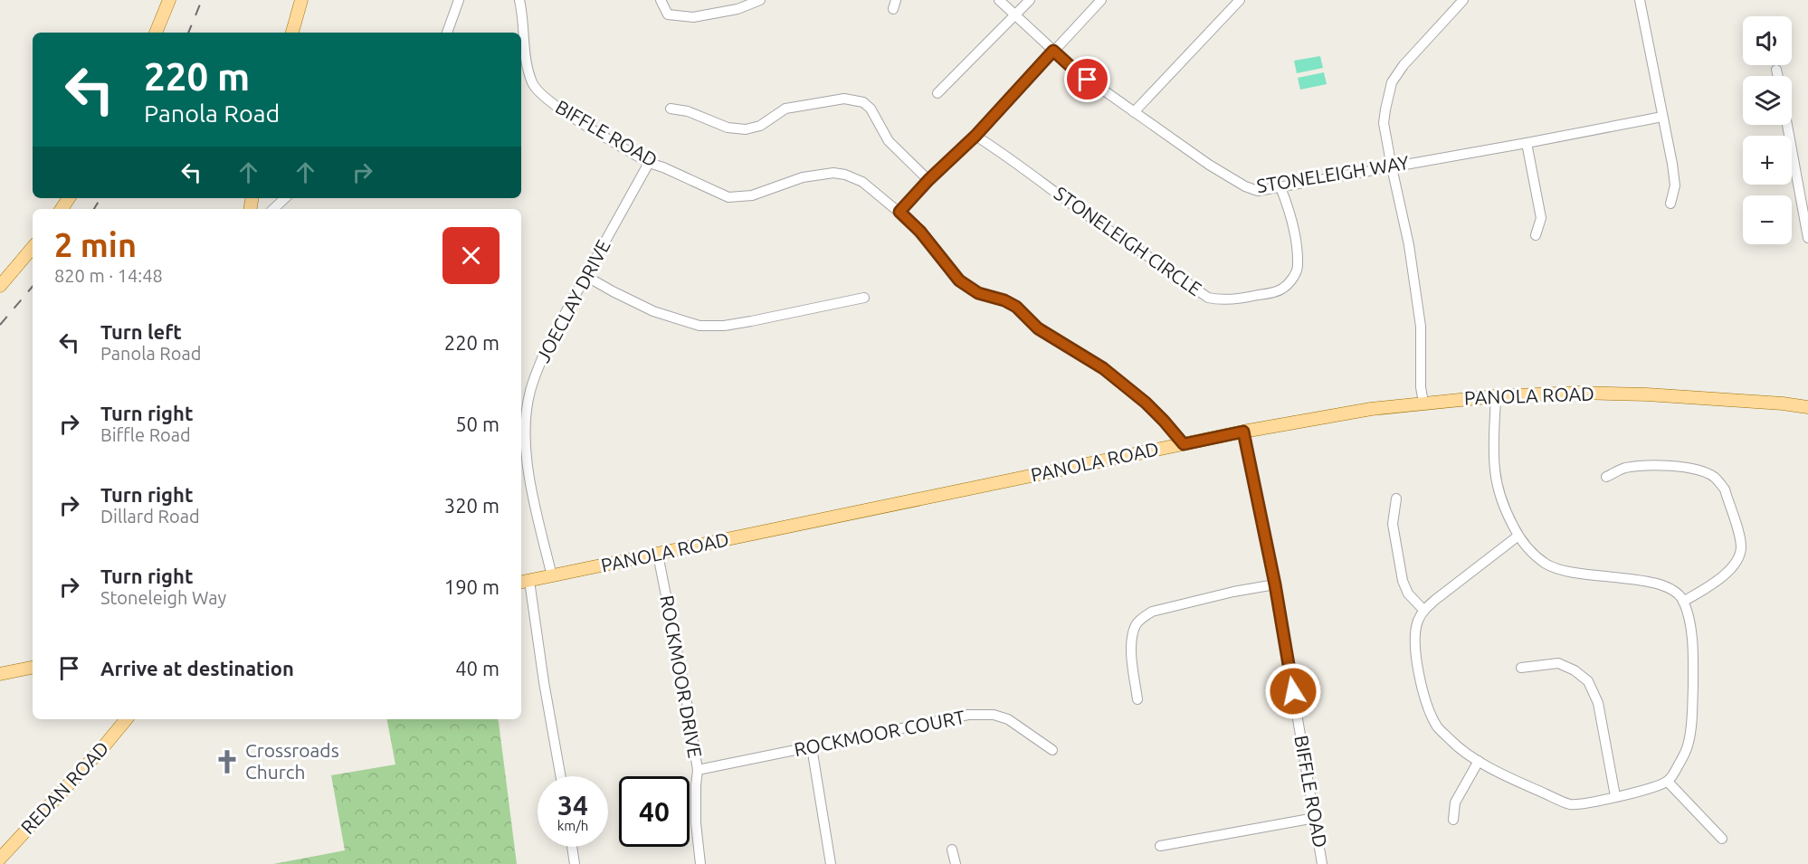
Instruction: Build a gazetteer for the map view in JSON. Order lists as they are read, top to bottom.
{
  "streets": {
    "main road": ["PANOLA ROAD", "REDAN ROAD"],
    "street": [
      "BIFFLE ROAD",
      "STONELEIGH WAY",
      "STONELEIGH CIRCLE",
      "JOECLAY DRIVE",
      "ROCKMOOR DRIVE",
      "ROCKMOOR COURT"
    ]
  },
  "crossings": [
    ["BIFFLE ROAD", "JOECLAY DRIVE"],
    ["BIFFLE ROAD", "PANOLA ROAD"],
    ["STONELEIGH WAY", "STONELEIGH CIRCLE"],
    ["JOECLAY DRIVE", "PANOLA ROAD"],
    ["PANOLA ROAD", "ROCKMOOR DRIVE"],
    ["ROCKMOOR DRIVE", "ROCKMOOR COURT"]
  ],
  "places": {
    "church": ["Crossroads Church"]
  },
  "page": {
    "map_buttons": ["+", "−"],
    "turn": ["220 m", "Panola Road"],
    "heading": ["2 min", "820 m · 14:48"],
    "list": [
      {
        "name": "Turn left",
        "note": "Panola Road",
        "value": "220 m"
      },
      {
        "name": "Turn right",
        "note": "Biffle Road",
        "value": "50 m"
      },
      {
        "name": "Turn right",
        "note": "Dillard Road",
        "value": "320 m"
      },
      {
        "name": "Turn right",
        "note": "Stoneleigh Way",
        "value": "190 m"
      },
      {
        "name": "Arrive at destination",
        "value": "40 m"
      }
    ],
    "speed": "34 km/h",
    "limit": "40"
  }
}
